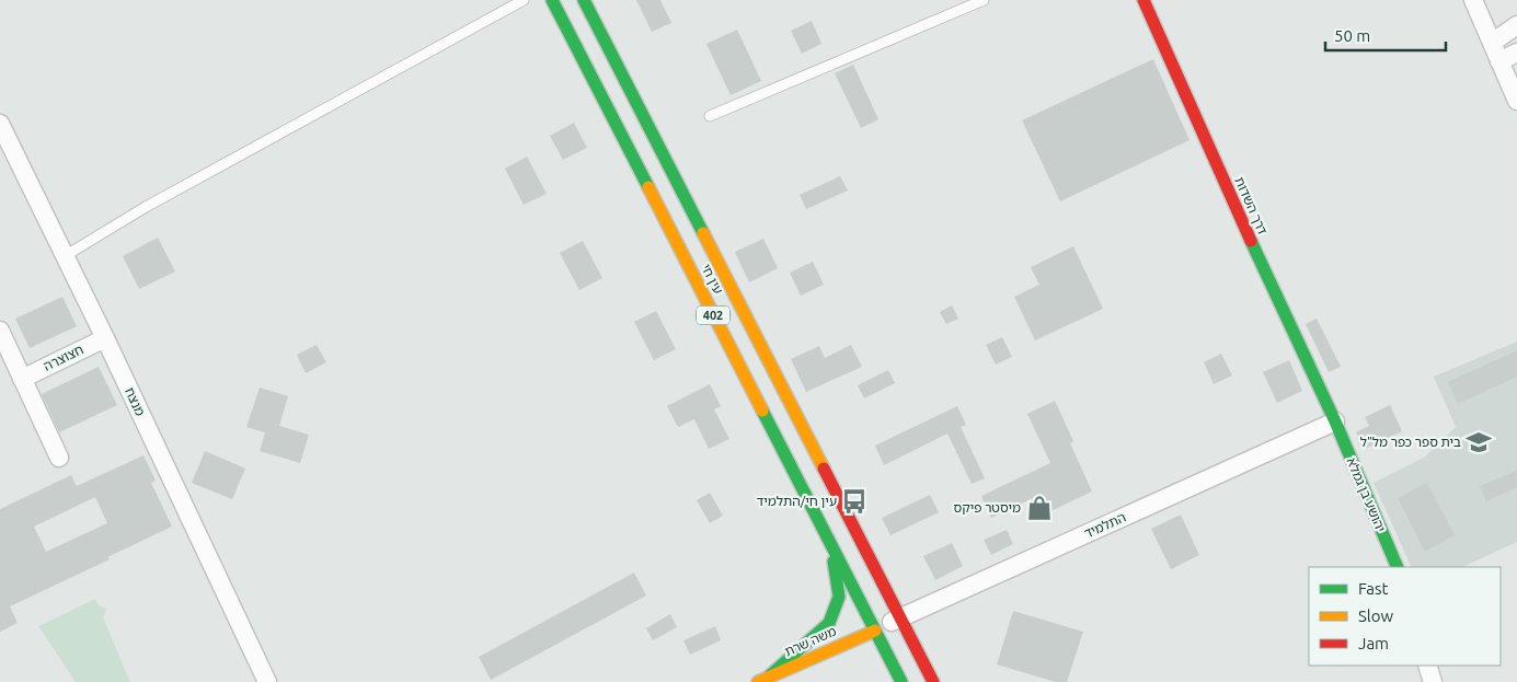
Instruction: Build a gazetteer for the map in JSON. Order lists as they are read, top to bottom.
{
  "streets": {
    "main road": [
      "דרך השדות",
      "עין חי",
      "402",
      "יהושע בן גמלא",
      "משה שרת"
    ],
    "street": ["חצוצרה", "מנצח", "התלמיד"]
  },
  "crossings": [
    ["דרך השדות", "יהושע בן גמלא"],
    ["דרך השדות", "התלמיד"],
    ["עין חי", "402"],
    ["עין חי", "התלמיד"],
    ["עין חי", "משה שרת"],
    ["402", "התלמיד"],
    ["402", "משה שרת"],
    ["חצוצרה", "מנצח"],
    ["יהושע בן גמלא", "התלמיד"],
    ["התלמיד", "משה שרת"]
  ],
  "places": {
    "school or university": ["בית ספר כפר מל\"ל"],
    "bus stop": ["עין חי/התלמיד"],
    "shop": ["מיסטר פיקס"]
  },
  "legend": ["Fast", "Slow", "Jam"],
  "scale_bar": "50 m"
}
